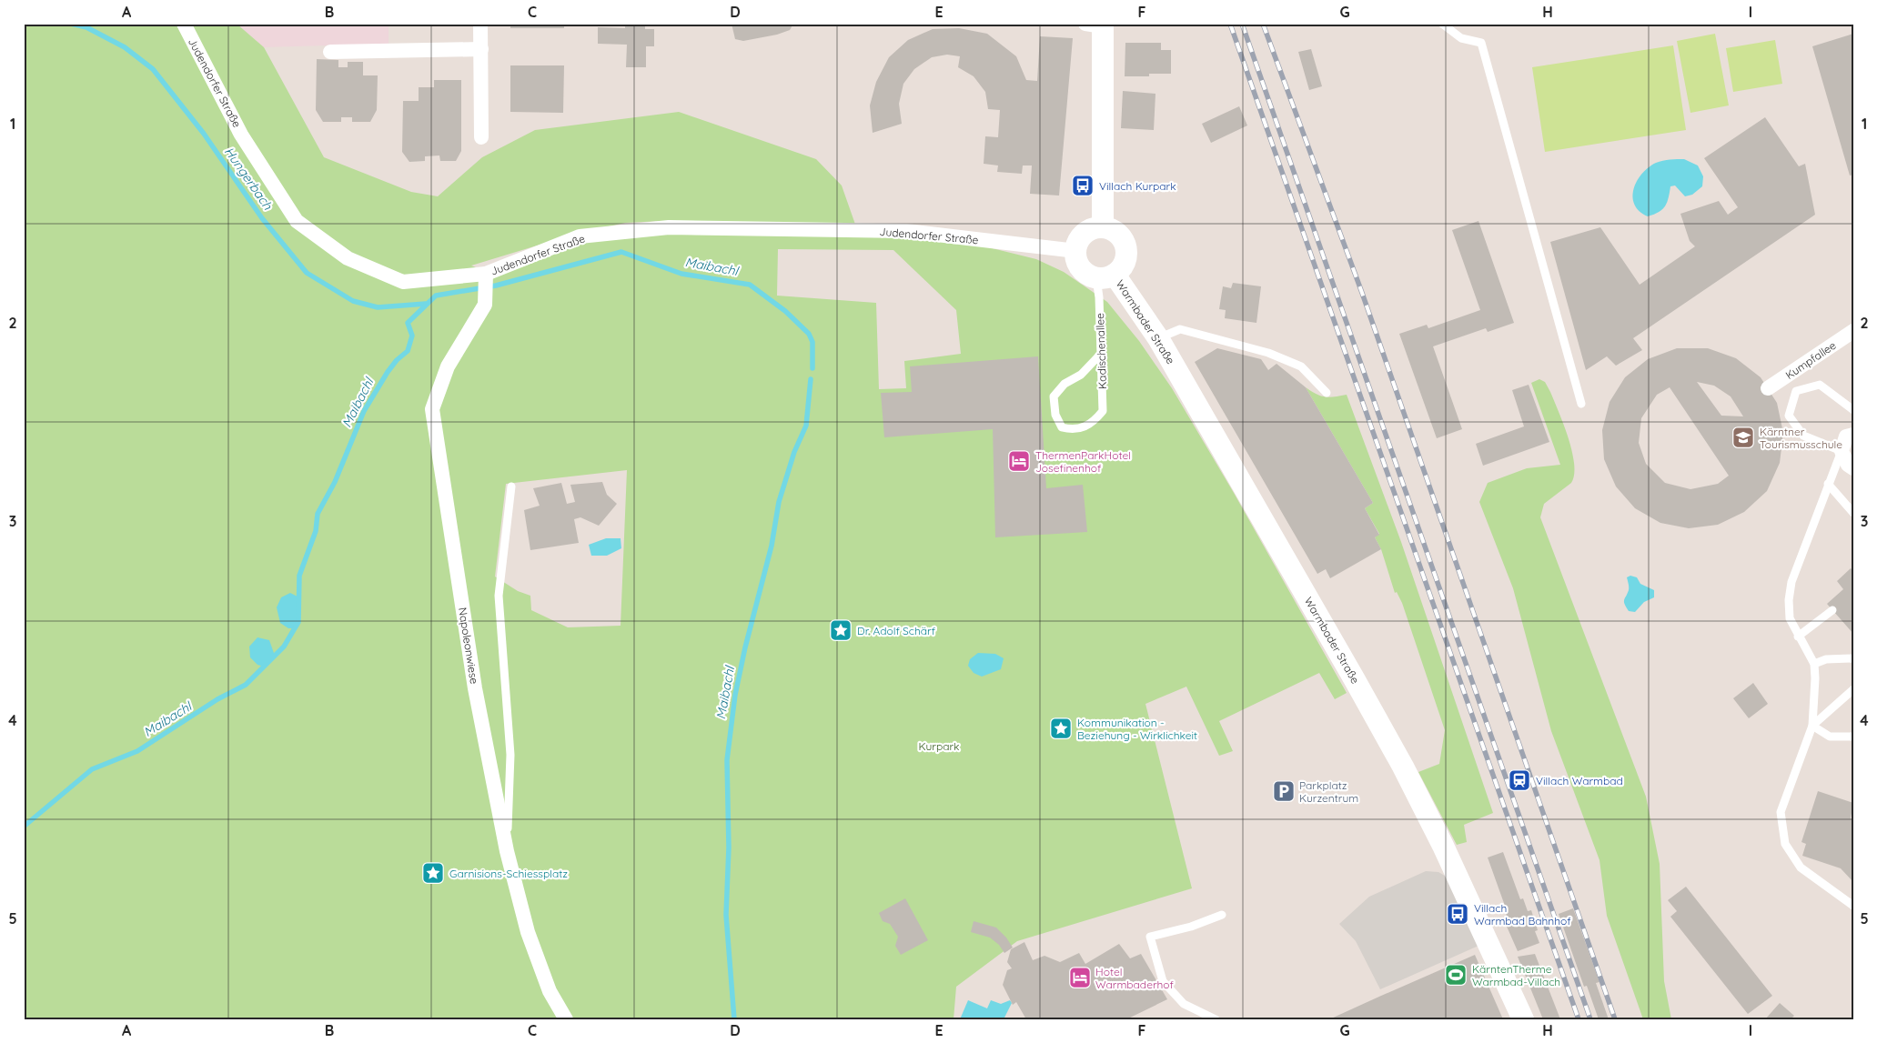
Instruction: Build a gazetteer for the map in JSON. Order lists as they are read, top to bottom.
{
  "streets": {
    "street": [
      "Judendorfer Straße",
      "Warmbader Straße",
      "Kumpfallee",
      "Napoleonwiese"
    ],
    "lane": ["Kadischenallee"]
  },
  "crossings": [
    ["Judendorfer Straße", "Warmbader Straße"],
    ["Judendorfer Straße", "Kadischenallee"],
    ["Judendorfer Straße", "Napoleonwiese"],
    ["Warmbader Straße", "Kadischenallee"]
  ],
  "water": ["Hungerbach", "Maibachl"],
  "parks": ["Kurpark"],
  "places": {
    "bus stop": ["Villach Kurpark", "Villach Warmbad Bahnhof"],
    "school or university": ["Kärntner Tourismusschule"],
    "hotel": ["ThermenParkHotel Josefinenhof", "Hotel Warmbaderhof"],
    "place": ["Dr. Adolf Schärf", "Kommunikation - Beziehung - Wirklichkeit", "Garnisions-Schiessplatz"],
    "station": ["Villach Warmbad"],
    "parking": ["Parkplatz Kurzentrum"],
    "sports": ["KärntenTherme Warmbad-Villach"]
  },
  "grid": {
    "columns": [
      "A",
      "B",
      "C",
      "D",
      "E",
      "F",
      "G",
      "H",
      "I"
    ],
    "rows": [
      "1",
      "2",
      "3",
      "4",
      "5"
    ]
  }
}
